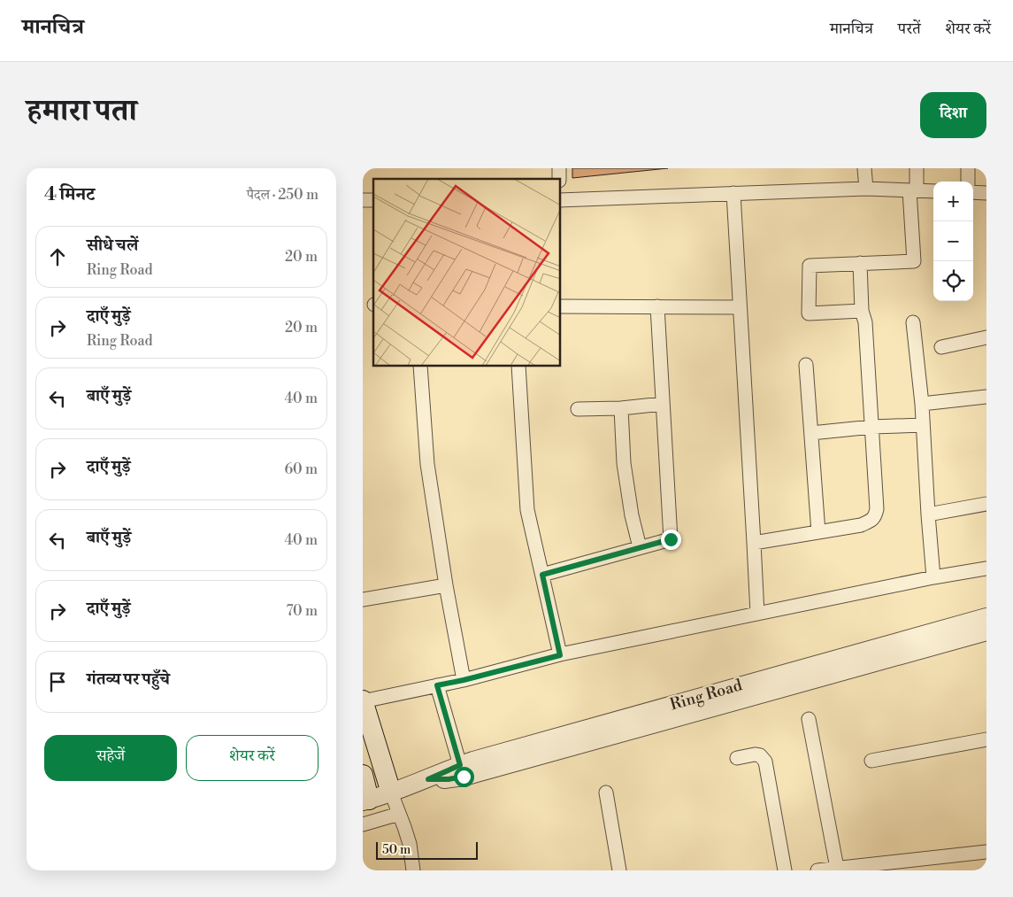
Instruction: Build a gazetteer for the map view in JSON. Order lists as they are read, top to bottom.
{
  "streets": {
    "street": ["Ring Road"]
  },
  "scale_bar": "50 m",
  "page": {
    "header": "मानचित्र",
    "nav": ["मानचित्र", "परतें", "शेयर करें"],
    "title": "हमारा पता",
    "buttons": [
      "दिशा",
      ["सहेजें", "शेयर करें"]
    ],
    "heading": ["4 मिनट", "पैदल · 250 m"],
    "map_buttons": ["+", "−"],
    "list": [
      ["सीधे चलें", "Ring Road", "20 m"],
      ["दाएँ मुड़ें", "Ring Road", "20 m"],
      ["बाएँ मुड़ें", "40 m"],
      ["दाएँ मुड़ें", "60 m"],
      ["बाएँ मुड़ें", "40 m"],
      ["दाएँ मुड़ें", "70 m"],
      "गंतव्य पर पहुँचे"
    ],
    "scale": "50 m"
  }
}
